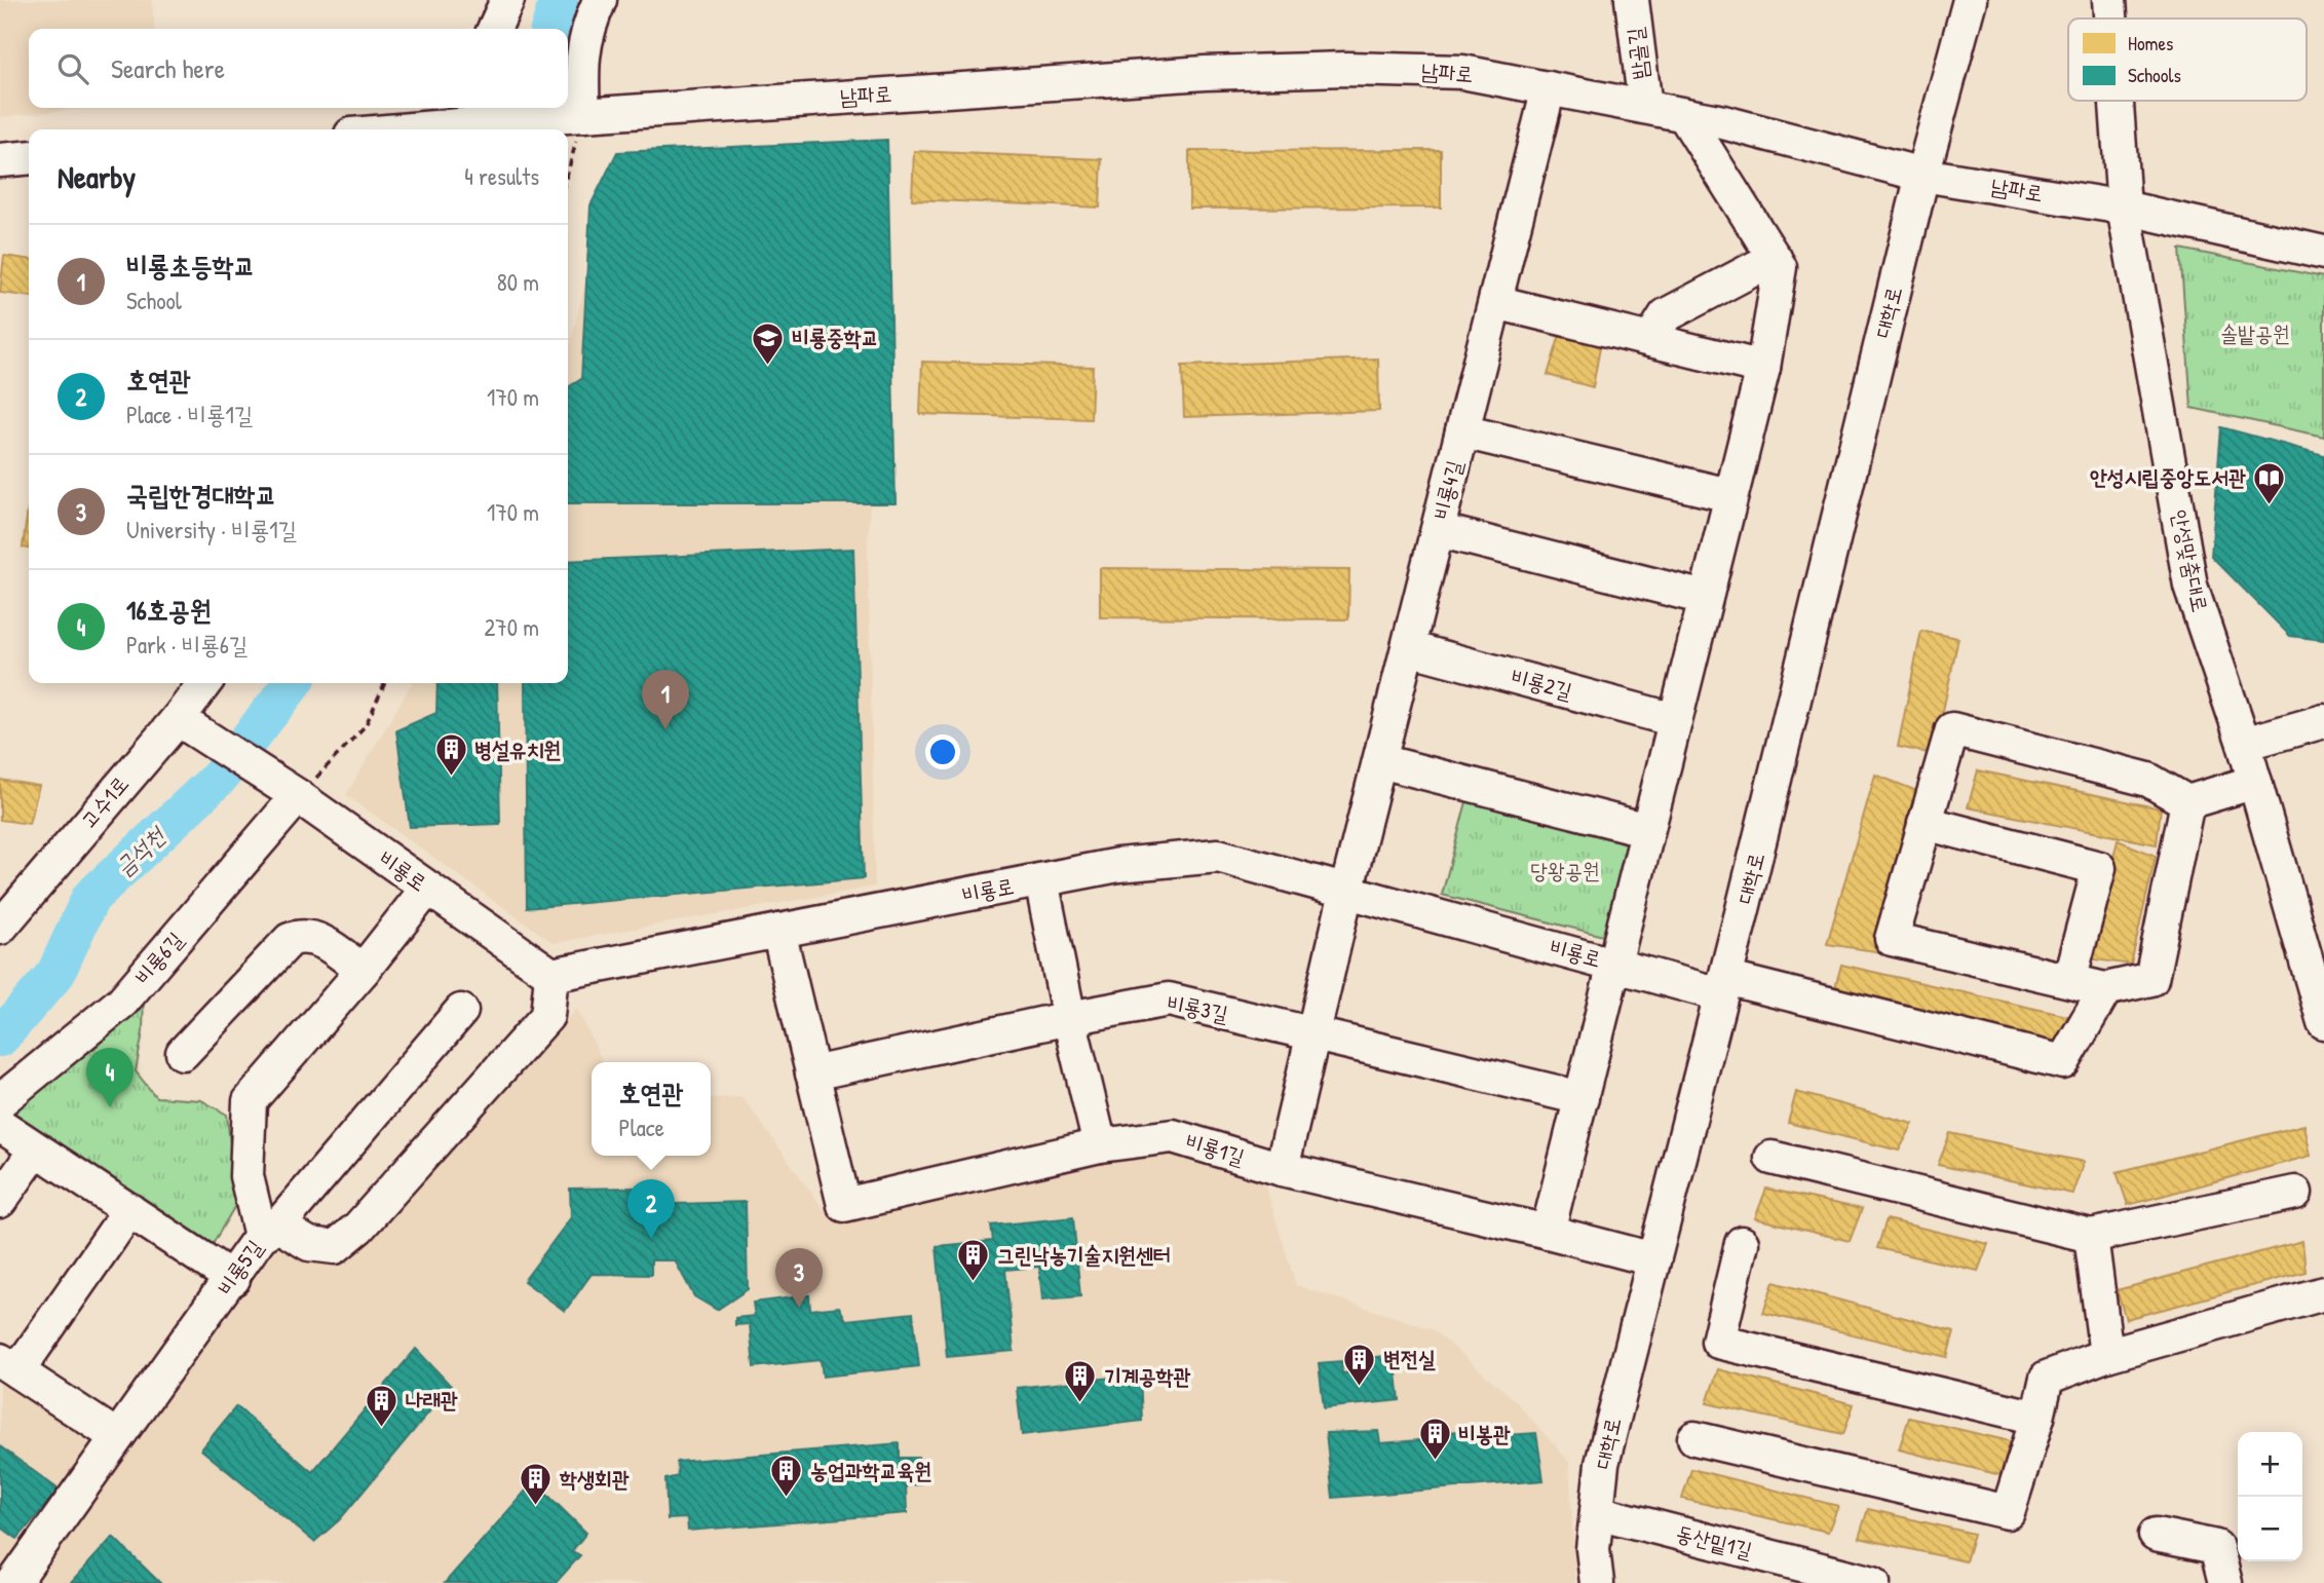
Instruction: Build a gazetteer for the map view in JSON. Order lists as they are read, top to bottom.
{
  "streets": {
    "street": [
      "밤골길",
      "남파로",
      "대학로",
      "비룡4길",
      "안성맞춤대로",
      "비룡2길",
      "고수1로",
      "비룡로",
      "비룡6길",
      "비룡3길",
      "비룡1길",
      "비룡5길",
      "동산밑1길"
    ]
  },
  "crossings": [
    ["밤골길", "남파로"],
    ["남파로", "대학로"],
    ["남파로", "비룡4길"],
    ["남파로", "안성맞춤대로"],
    ["대학로", "비룡로"],
    ["대학로", "비룡1길"],
    ["대학로", "동산밑1길"],
    ["비룡4길", "비룡2길"],
    ["비룡4길", "비룡로"],
    ["비룡4길", "비룡3길"],
    ["비룡4길", "비룡1길"],
    ["고수1로", "비룡로"],
    ["비룡로", "비룡6길"],
    ["비룡로", "비룡1길"],
    ["비룡로", "비룡5길"],
    ["비룡3길", "비룡1길"]
  ],
  "water": ["금석천"],
  "parks": ["솔밭공원", "당왕공원"],
  "places": {
    "school or university": ["비룡중학교"],
    "library": ["안성시립중앙도서관"],
    "building": [
      "병설유치원",
      "그린낙농기술지원센터",
      "변전실",
      "기계공학관",
      "나래관",
      "비봉관",
      "농업과학교육원",
      "학생회관"
    ]
  },
  "legend": ["Homes", "Schools"],
  "page": {
    "search": "Search here",
    "heading": ["Nearby", "4 results"],
    "list": [
      {
        "mark": "1",
        "name": "비룡초등학교",
        "note": "School",
        "value": "80 m"
      },
      {
        "mark": "2",
        "name": "호연관",
        "note": "Place · 비룡1길",
        "value": "170 m"
      },
      {
        "mark": "3",
        "name": "국립한경대학교",
        "note": "University · 비룡1길",
        "value": "170 m"
      },
      {
        "mark": "4",
        "name": "16호공원",
        "note": "Park · 비룡6길",
        "value": "270 m"
      }
    ],
    "pins": [
      "1",
      "4",
      "2",
      "3"
    ],
    "popup": ["호연관", "Place"],
    "map_buttons": ["+", "−"]
  }
}
